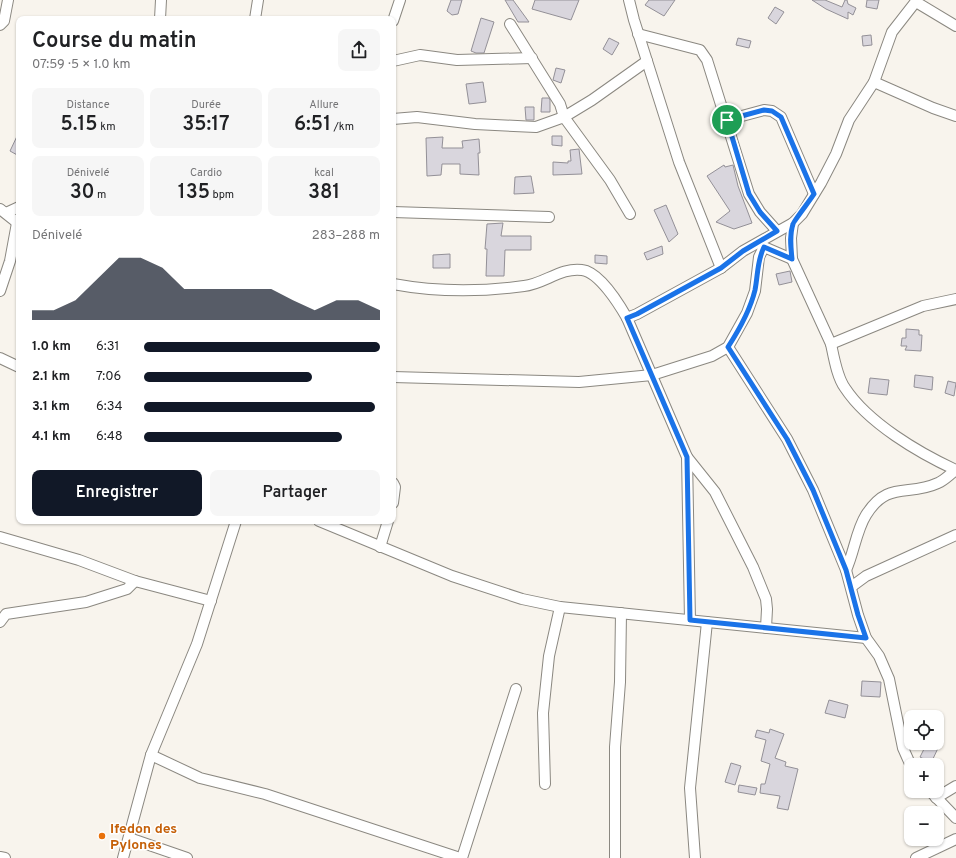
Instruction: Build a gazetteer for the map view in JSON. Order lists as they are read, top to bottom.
{
  "places": ["Ifedon des Pylones"],
  "page": {
    "heading": ["Course du matin", "07:59 · 5 × 1.0 km"],
    "stats": [
      ["Distance", "5.15 km"],
      ["Durée", "35:17"],
      ["Allure", "6:51 /km"],
      ["Dénivelé", "30 m"],
      ["Cardio", "135 bpm"],
      ["kcal", "381"]
    ],
    "chart": ["Dénivelé", "283–288 m"],
    "list": [
      {
        "name": "1.0 km",
        "note": "6:31"
      },
      {
        "name": "2.1 km",
        "note": "7:06"
      },
      {
        "name": "3.1 km",
        "note": "6:34"
      },
      {
        "name": "4.1 km",
        "note": "6:48"
      }
    ],
    "buttons": ["Enregistrer", "Partager"],
    "map_buttons": ["+", "−"]
  }
}
